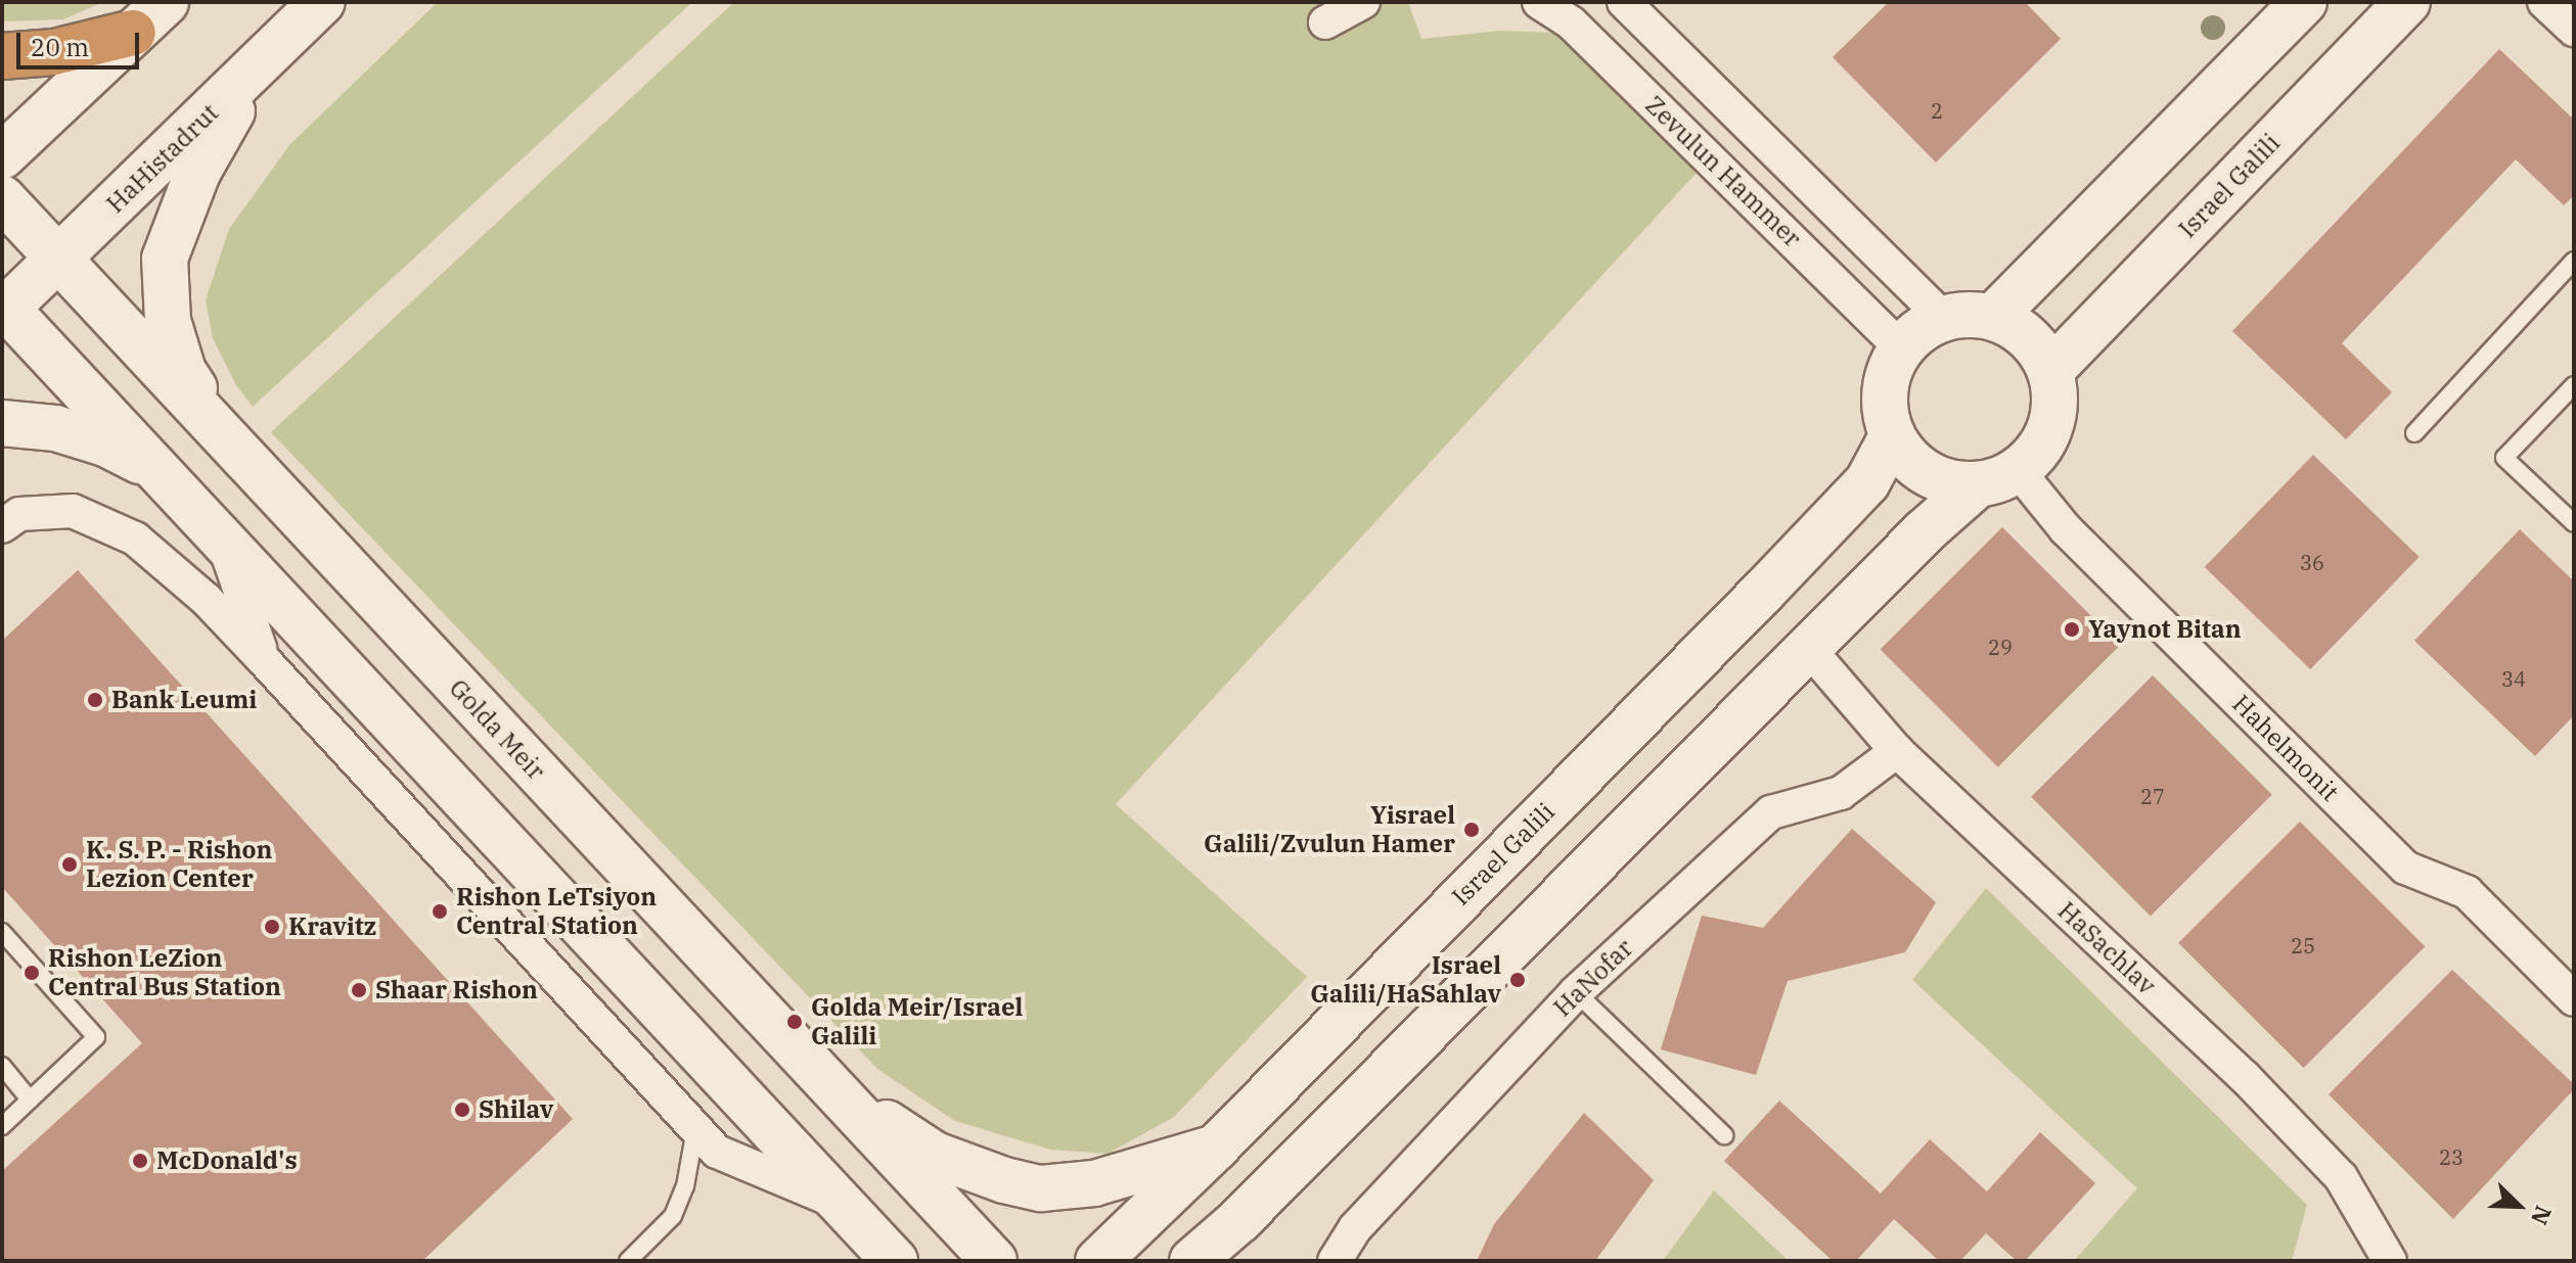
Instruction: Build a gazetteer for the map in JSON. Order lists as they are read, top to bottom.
{
  "streets": {
    "street": [
      "HaHistadrut",
      "Zevulun Hammer",
      "Israel Galili",
      "Golda Meir",
      "Hahelmonit",
      "HaSachlav",
      "HaNofar"
    ]
  },
  "crossings": [
    ["HaHistadrut", "Golda Meir"],
    ["Zevulun Hammer", "Israel Galili"],
    ["Zevulun Hammer", "Hahelmonit"],
    ["Israel Galili", "Hahelmonit"],
    ["HaSachlav", "HaNofar"]
  ],
  "places": [
    "Yaynot Bitan",
    "Bank Leumi",
    "Yisrael Galili/Zvulun Hamer",
    "K. S. P. - Rishon Lezion Center",
    "Rishon LeTsiyon Central Station",
    "Kravitz",
    "Rishon LeZion Central Bus Station",
    "Israel Galili/HaSahlav",
    "Shaar Rishon",
    "Golda Meir/Israel Galili",
    "Shilav",
    "McDonald's"
  ],
  "house_numbers": [
    "2",
    "36",
    "29",
    "34",
    "27",
    "25",
    "23"
  ],
  "scale_bar": "20 m",
  "north": "bottom right"
}
